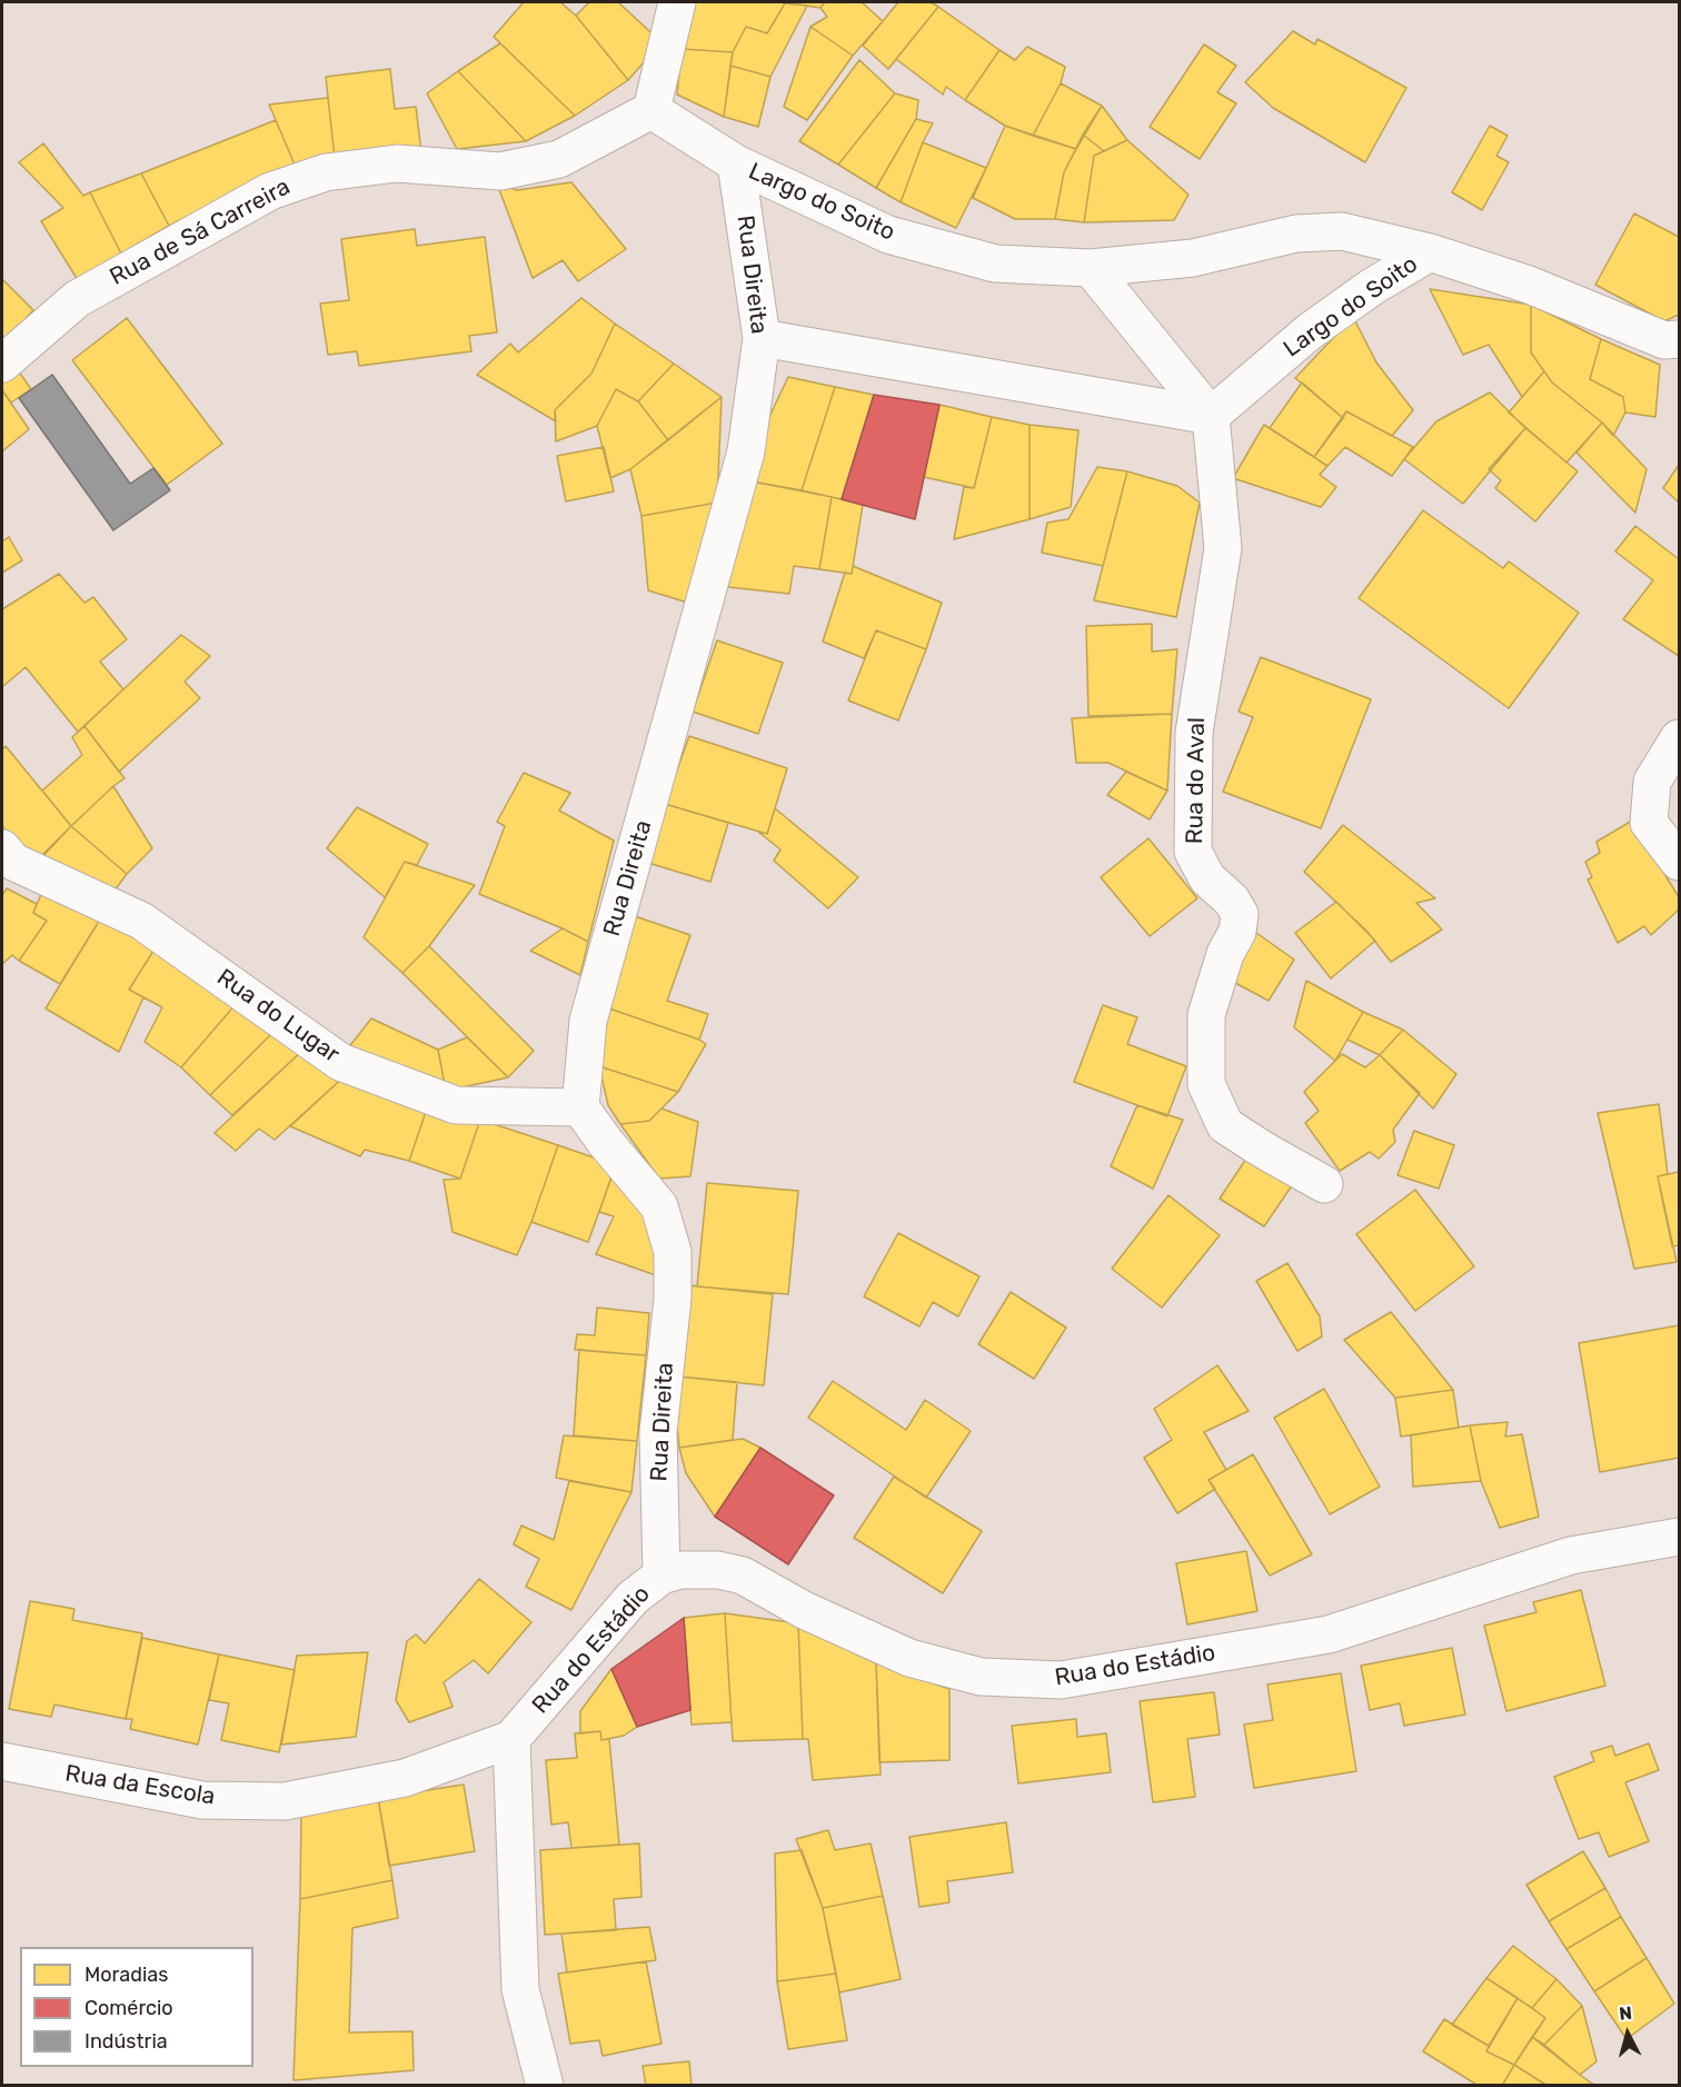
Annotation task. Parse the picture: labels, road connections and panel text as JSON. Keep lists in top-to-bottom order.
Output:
{
  "streets": {
    "street": [
      "Largo do Soito",
      "Rua de Sá Carreira",
      "Rua Direita",
      "Rua do Aval",
      "Rua do Lugar",
      "Rua do Estádio",
      "Rua da Escola"
    ]
  },
  "crossings": [
    ["Largo do Soito", "Rua de Sá Carreira"],
    ["Largo do Soito", "Rua Direita"],
    ["Largo do Soito", "Rua do Aval"],
    ["Rua Direita", "Rua do Lugar"],
    ["Rua Direita", "Rua do Estádio"],
    ["Rua do Estádio", "Rua da Escola"]
  ],
  "legend": ["Moradias", "Comércio", "Indústria"],
  "north": "top"
}
